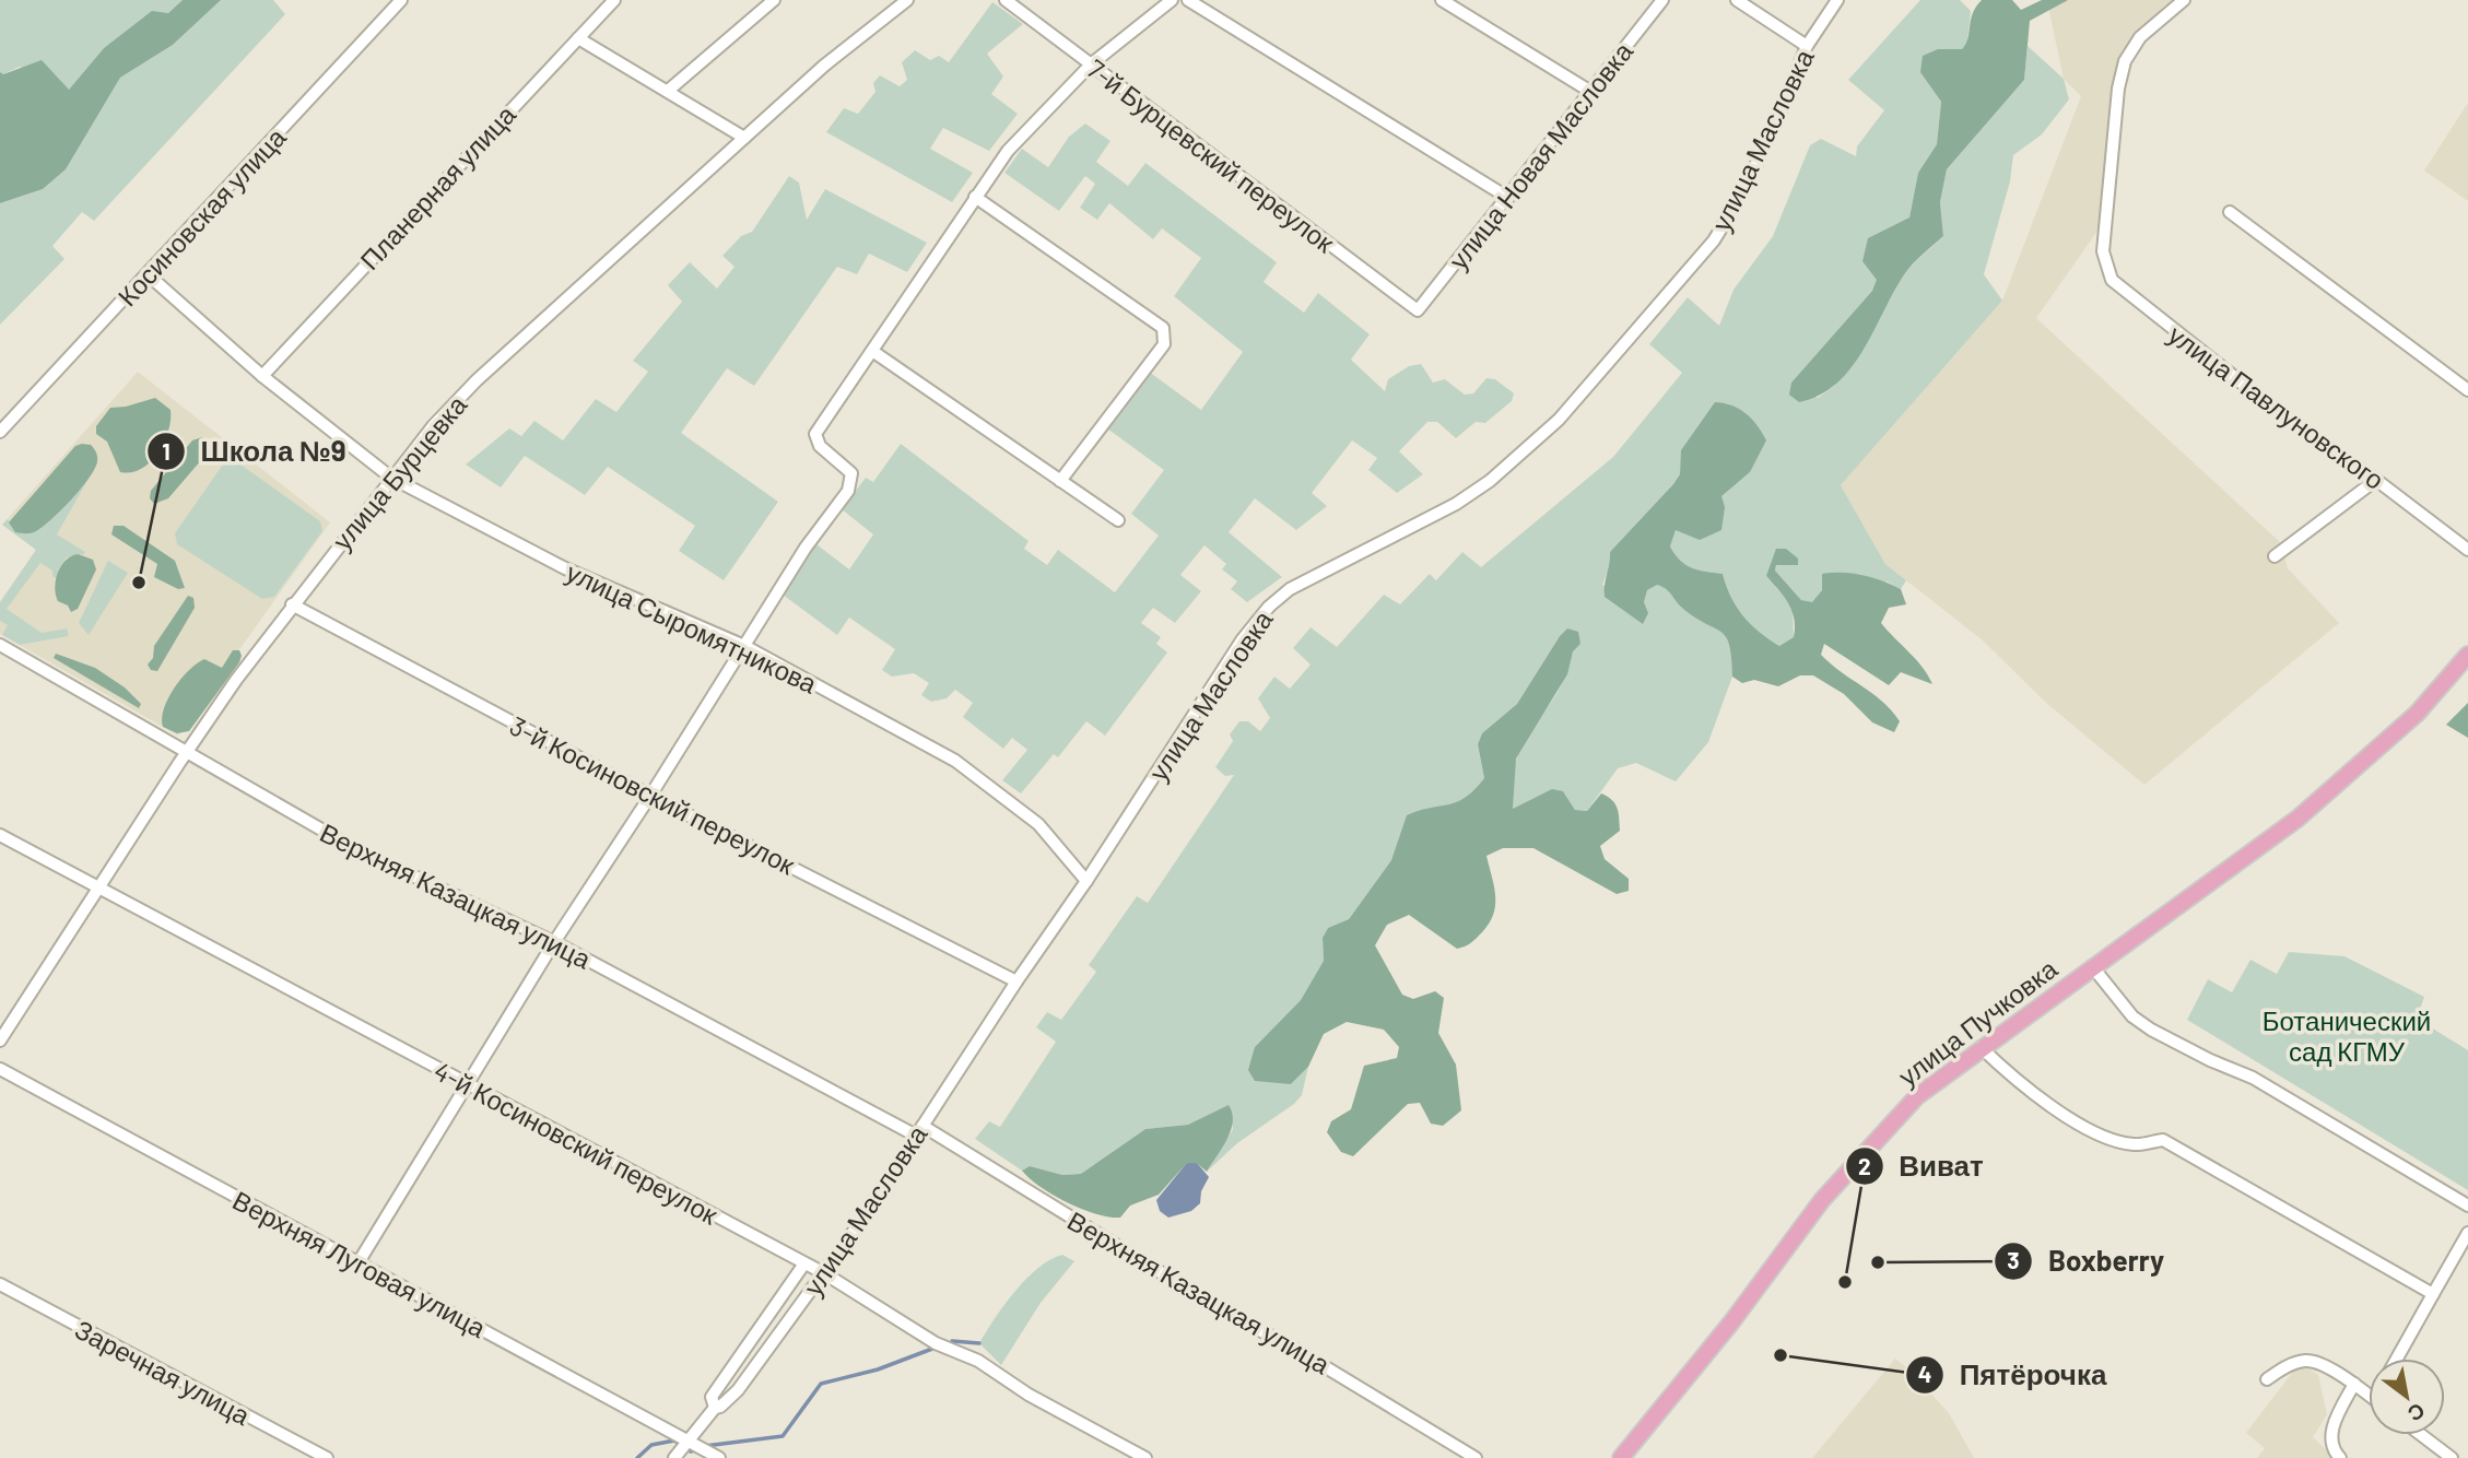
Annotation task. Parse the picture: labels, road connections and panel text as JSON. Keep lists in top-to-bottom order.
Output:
{
  "streets": {
    "main road": ["улица Пучковка"],
    "street": [
      "улица Масловка",
      "7-й Бурцевский переулок",
      "улица Новая Масловка",
      "Планерная улица",
      "Косиновская улица",
      "улица Павлуновского",
      "улица Бурцевка",
      "улица Сыромятникова",
      "3-й Косиновский переулок",
      "Верхняя Казацкая улица",
      "4-й Косиновский переулок",
      "Верхняя Луговая улица",
      "Заречная улица"
    ]
  },
  "crossings": [
    ["улица Масловка", "улица Сыромятникова"],
    ["улица Масловка", "3-й Косиновский переулок"],
    ["улица Масловка", "Верхняя Казацкая улица"],
    ["улица Масловка", "4-й Косиновский переулок"],
    ["улица Масловка", "Верхняя Луговая улица"],
    ["7-й Бурцевский переулок", "улица Новая Масловка"],
    ["Планерная улица", "улица Сыромятникова"],
    ["Косиновская улица", "улица Сыромятникова"],
    ["улица Бурцевка", "улица Сыромятникова"],
    ["улица Бурцевка", "3-й Косиновский переулок"],
    ["улица Бурцевка", "Верхняя Казацкая улица"],
    ["улица Бурцевка", "4-й Косиновский переулок"]
  ],
  "parks": ["Ботанический сад КГМУ"],
  "places": [
    "Школа №9",
    "Boxberry",
    "Виват",
    "Пятёрочка"
  ],
  "north": "bottom right"
}
